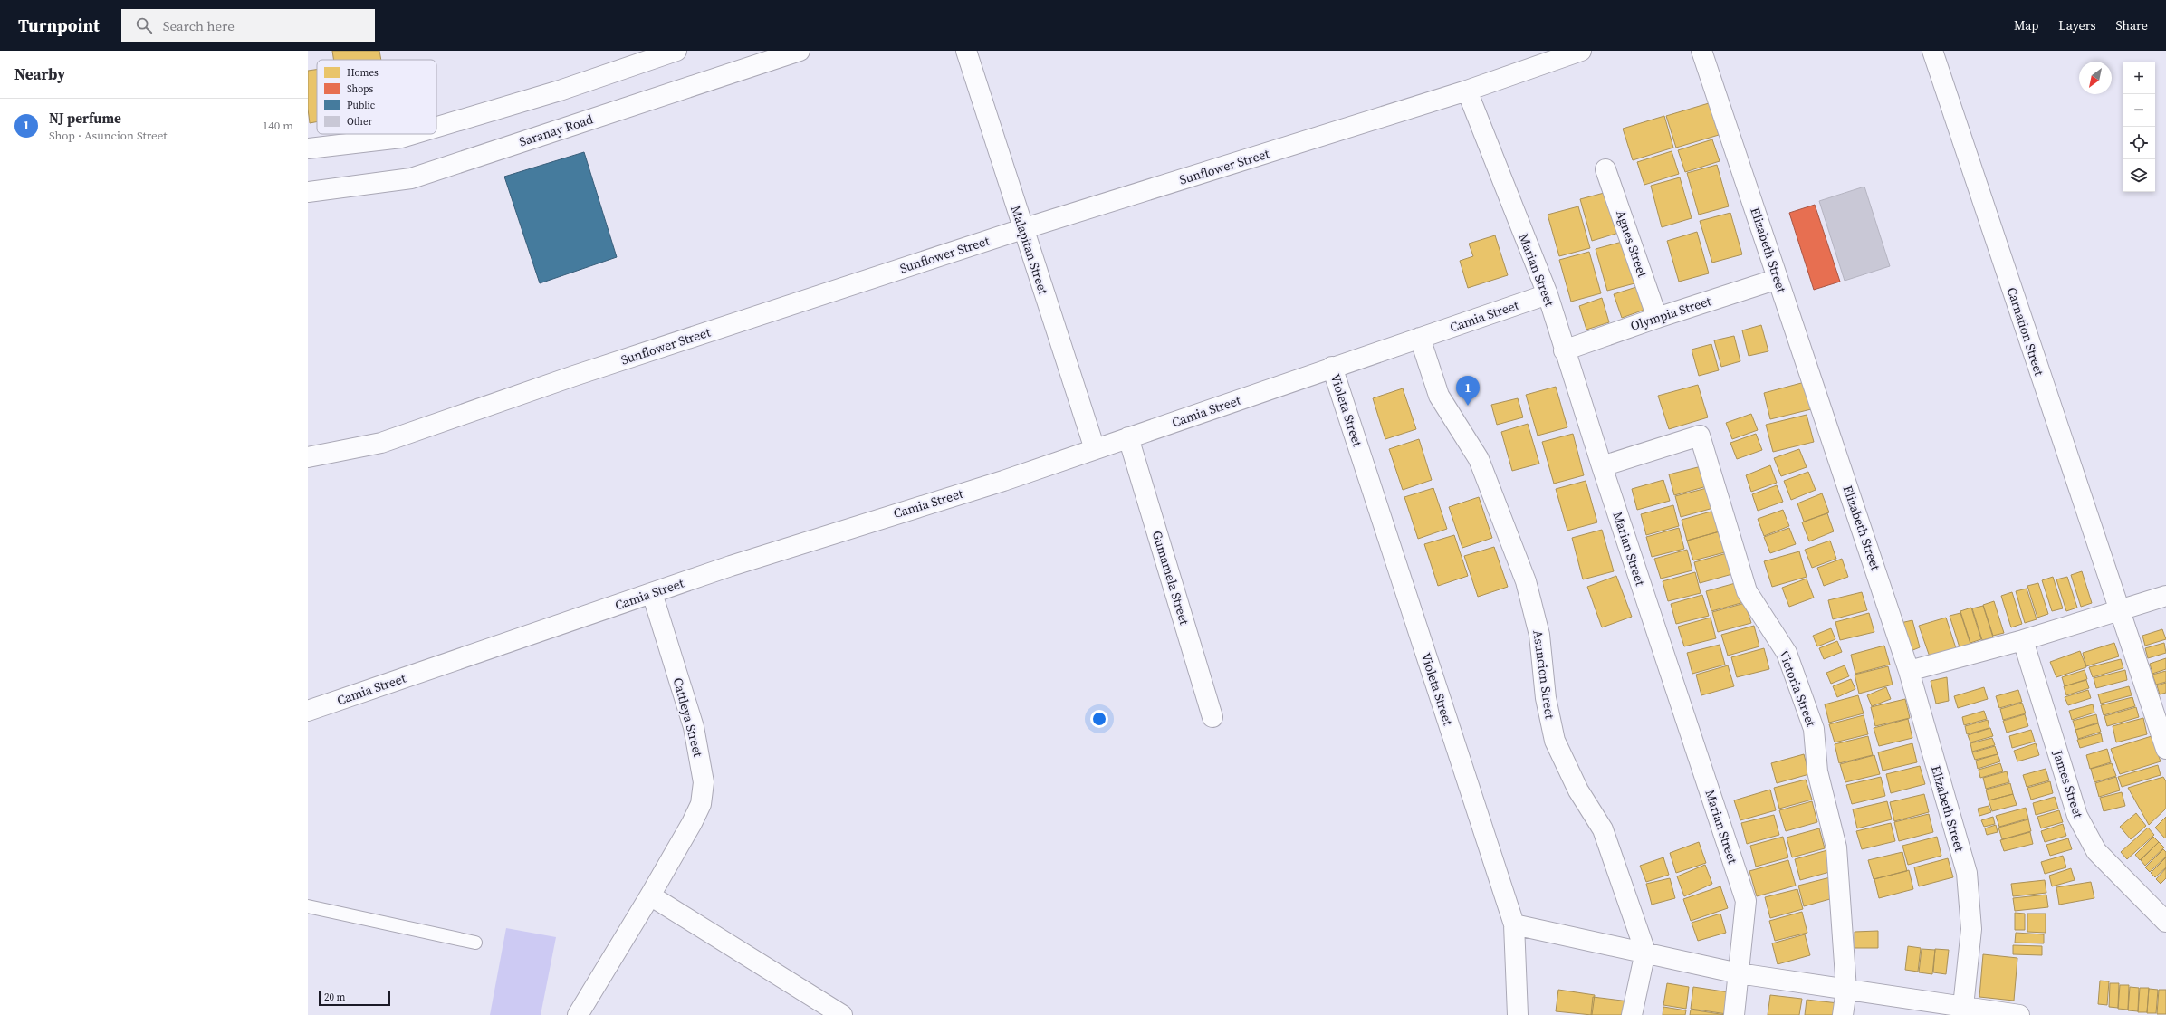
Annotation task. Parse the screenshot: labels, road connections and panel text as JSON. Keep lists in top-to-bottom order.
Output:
{
  "streets": {
    "street": [
      "Saranay Road",
      "Sunflower Street",
      "Agnes Street",
      "Malapitan Street",
      "Elizabeth Street",
      "Marian Street",
      "Olympia Street",
      "Camia Street",
      "Carnation Street",
      "Violeta Street",
      "Gumamela Street",
      "Asuncion Street",
      "Victoria Street",
      "Cattleya Street",
      "James Street"
    ]
  },
  "crossings": [
    ["Sunflower Street", "Malapitan Street"],
    ["Sunflower Street", "Marian Street"],
    ["Agnes Street", "Olympia Street"],
    ["Malapitan Street", "Camia Street"],
    ["Elizabeth Street", "Olympia Street"],
    ["Marian Street", "Olympia Street"],
    ["Marian Street", "Camia Street"],
    ["Marian Street", "Victoria Street"],
    ["Camia Street", "Violeta Street"],
    ["Camia Street", "Gumamela Street"],
    ["Camia Street", "Asuncion Street"],
    ["Camia Street", "Cattleya Street"]
  ],
  "legend": [
    "Homes",
    "Shops",
    "Public",
    "Other"
  ],
  "scale_bar": "20 m",
  "north": "bottom left",
  "page": {
    "header": "Turnpoint",
    "search": "Search here",
    "nav": ["Map", "Layers", "Share"],
    "heading": "Nearby",
    "map_buttons": ["+", "−"],
    "list": [
      {
        "mark": "1",
        "name": "NJ perfume",
        "note": "Shop · Asuncion Street",
        "value": "140 m"
      }
    ],
    "pins": "1",
    "scale": "20 m"
  }
}
